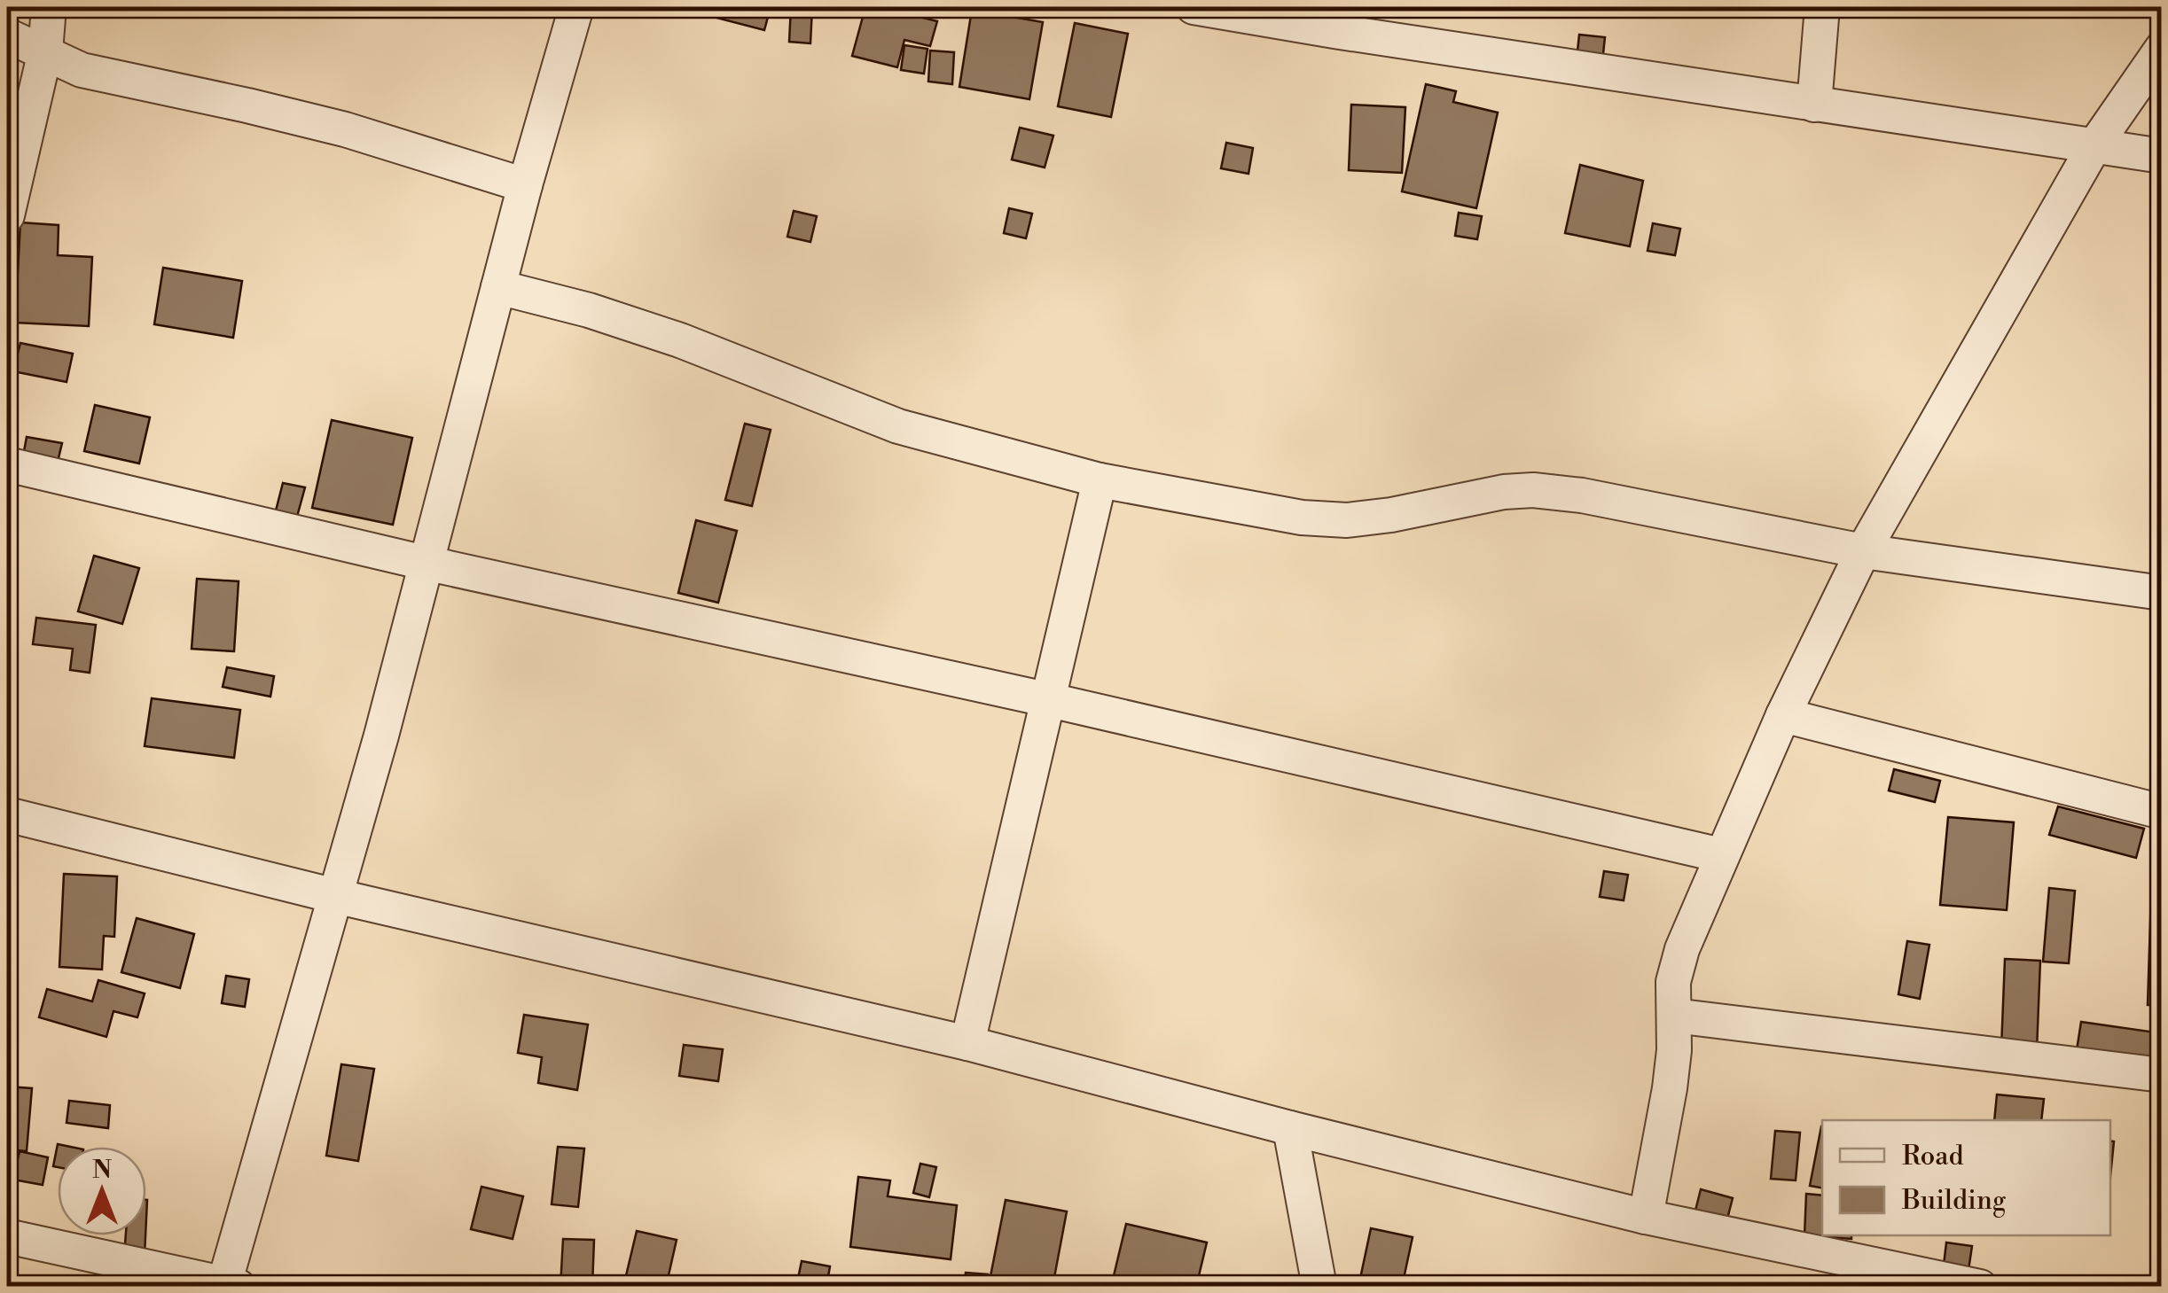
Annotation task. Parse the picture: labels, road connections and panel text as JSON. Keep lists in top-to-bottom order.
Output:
{
  "legend": ["Road", "Building"],
  "north": "top"
}
